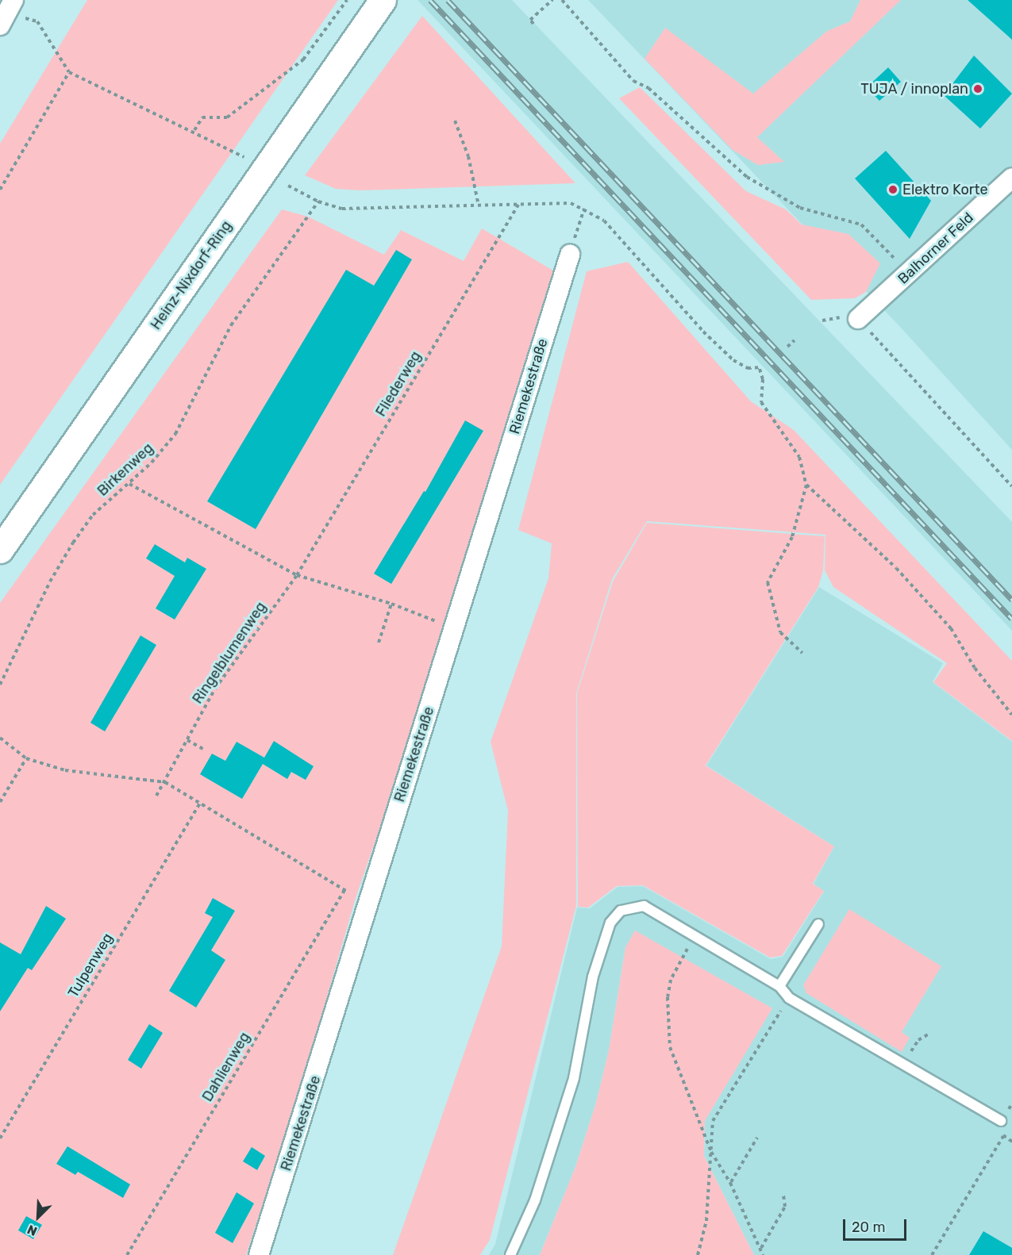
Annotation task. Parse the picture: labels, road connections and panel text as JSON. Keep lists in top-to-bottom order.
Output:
{
  "streets": {
    "main road": ["Heinz-Nixdorf-Ring"],
    "street": ["Balhorner Feld", "Riemekestraße"],
    "path": [
      "Fliederweg",
      "Birkenweg",
      "Ringelblumenweg",
      "Tulpenweg",
      "Dahlienweg"
    ]
  },
  "crossings": [
    ["Fliederweg", "Ringelblumenweg"]
  ],
  "places": ["TUJA / innoplan", "Elektro Korte"],
  "scale_bar": "20 m",
  "north": "bottom left"
}
